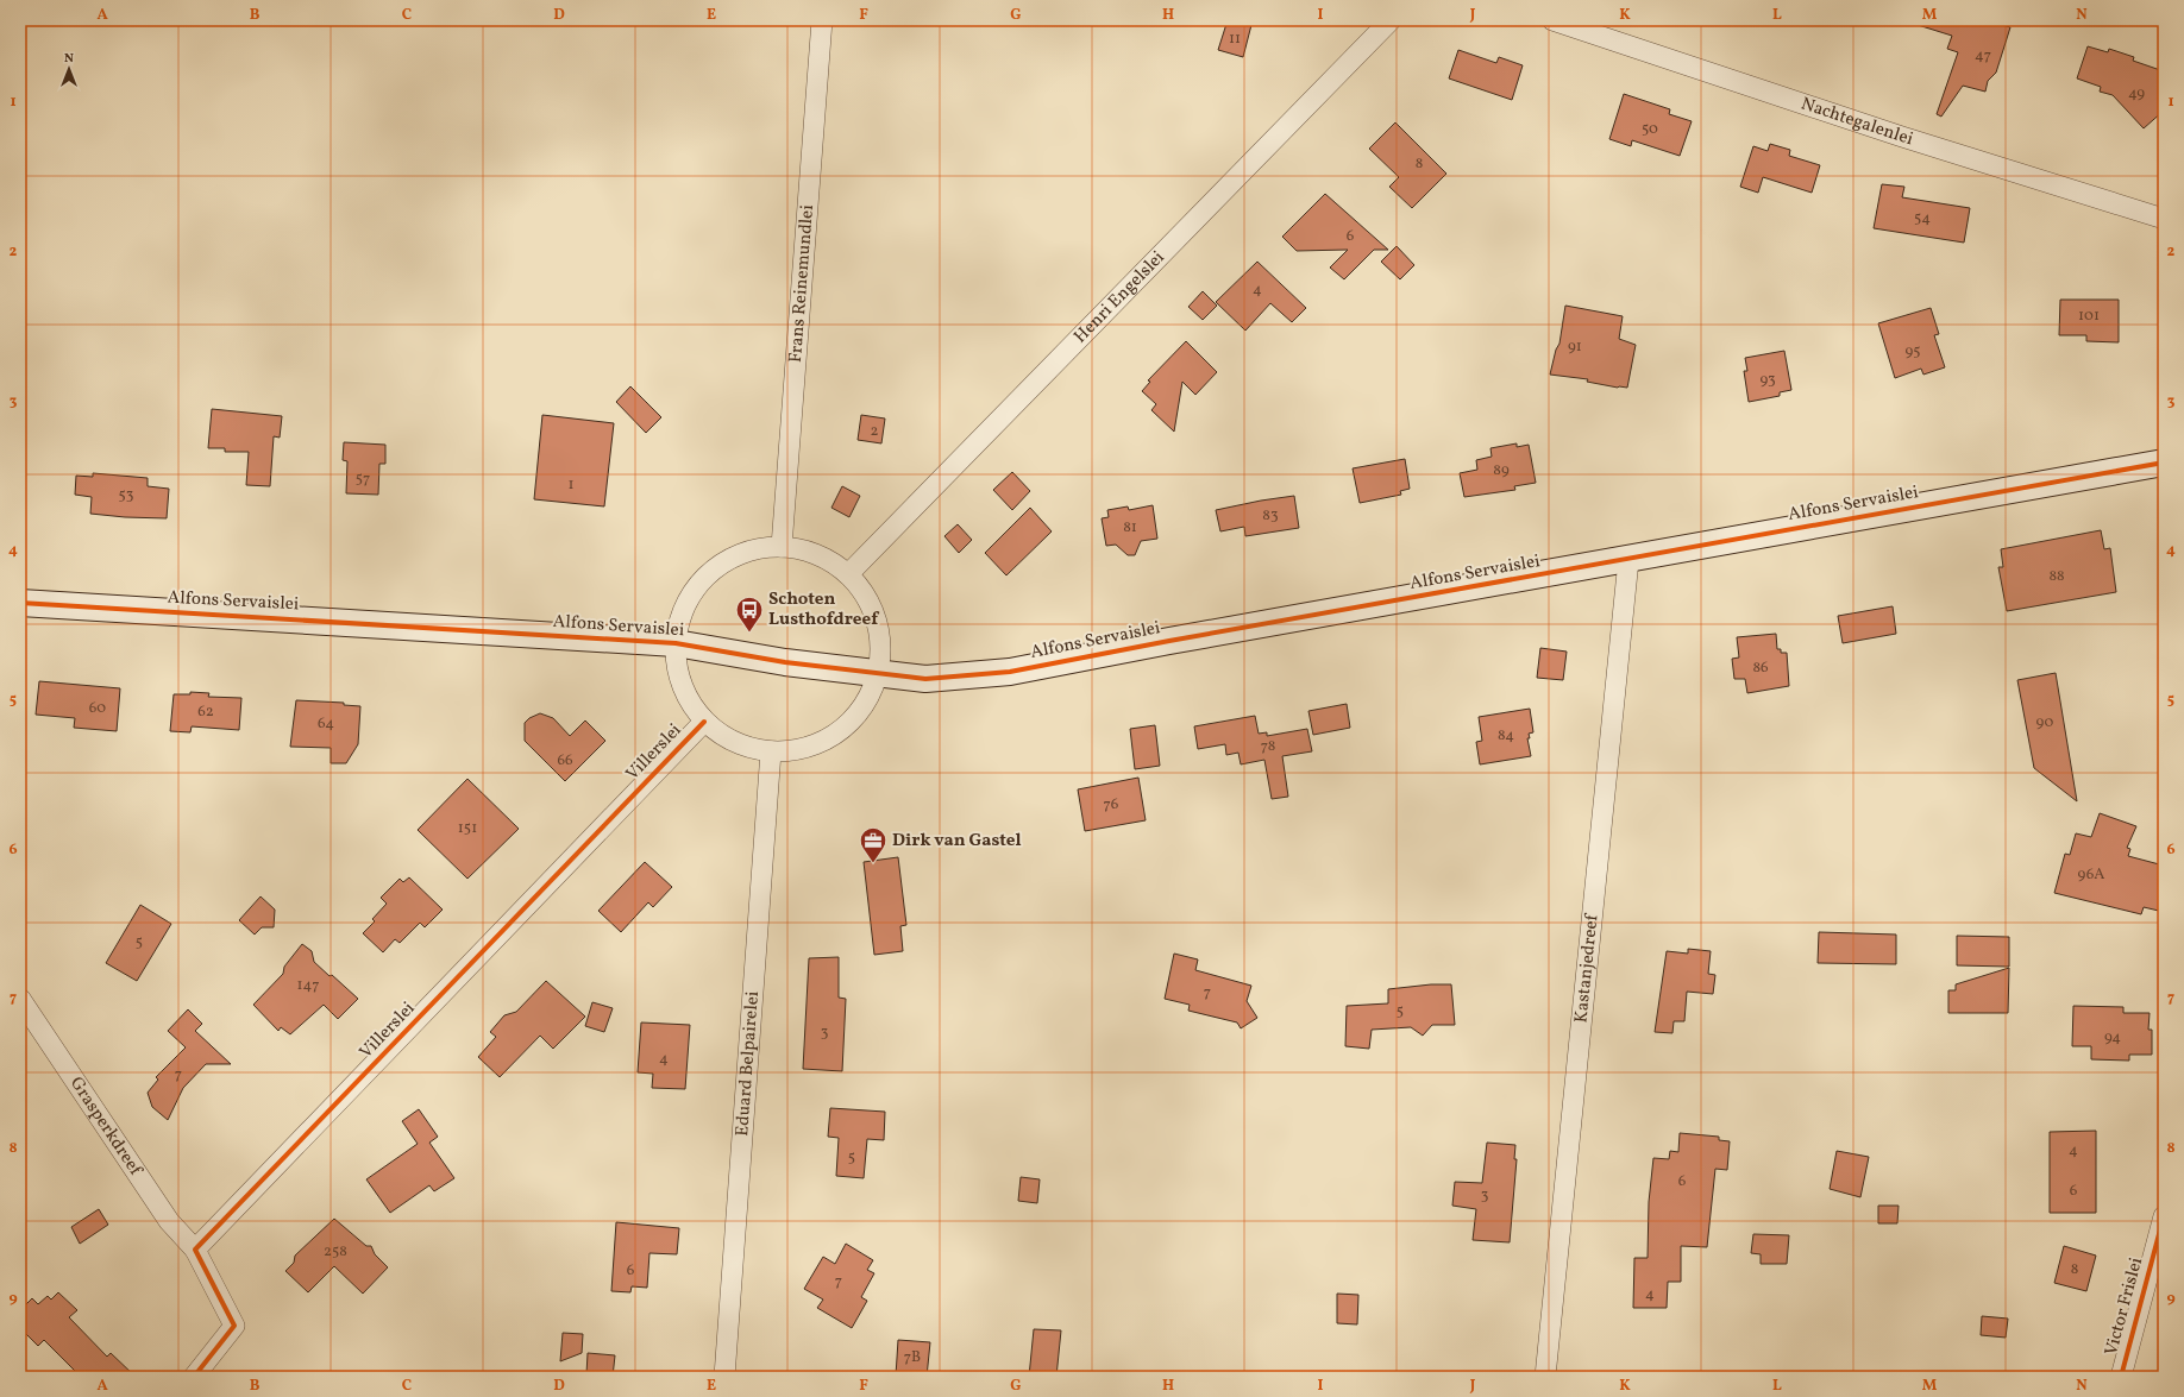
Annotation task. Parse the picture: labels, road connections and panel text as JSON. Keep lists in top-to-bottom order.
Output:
{
  "streets": {
    "street": [
      "Nachtegalenlei",
      "Frans Reinemundlei",
      "Henri Engelslei",
      "Alfons Servaislei",
      "Villerslei",
      "Kastanjedreef",
      "Eduard Belpairelei",
      "Grasperkdreef",
      "Victor Frislei"
    ]
  },
  "crossings": [
    ["Alfons Servaislei", "Kastanjedreef"],
    ["Villerslei", "Grasperkdreef"]
  ],
  "places": {
    "bus stop": ["Schoten Lusthofdreef"],
    "office": ["Dirk van Gastel"]
  },
  "house_numbers": [
    "11",
    "47",
    "49",
    "50",
    "8",
    "54",
    "6",
    "4",
    "101",
    "91",
    "95",
    "93",
    "2",
    "89",
    "57",
    "1",
    "53",
    "83",
    "81",
    "88",
    "86",
    "60",
    "62",
    "90",
    "64",
    "84",
    "78",
    "66",
    "76",
    "151",
    "96A",
    "5",
    "147",
    "7",
    "5",
    "3",
    "94",
    "4",
    "7",
    "4",
    "5",
    "6",
    "6",
    "3",
    "258",
    "8",
    "6",
    "7",
    "4",
    "7B"
  ],
  "north": "top",
  "grid": {
    "columns": [
      "A",
      "B",
      "C",
      "D",
      "E",
      "F",
      "G",
      "H",
      "I",
      "J",
      "K",
      "L",
      "M",
      "N"
    ],
    "rows": [
      "1",
      "2",
      "3",
      "4",
      "5",
      "6",
      "7",
      "8",
      "9"
    ]
  }
}
